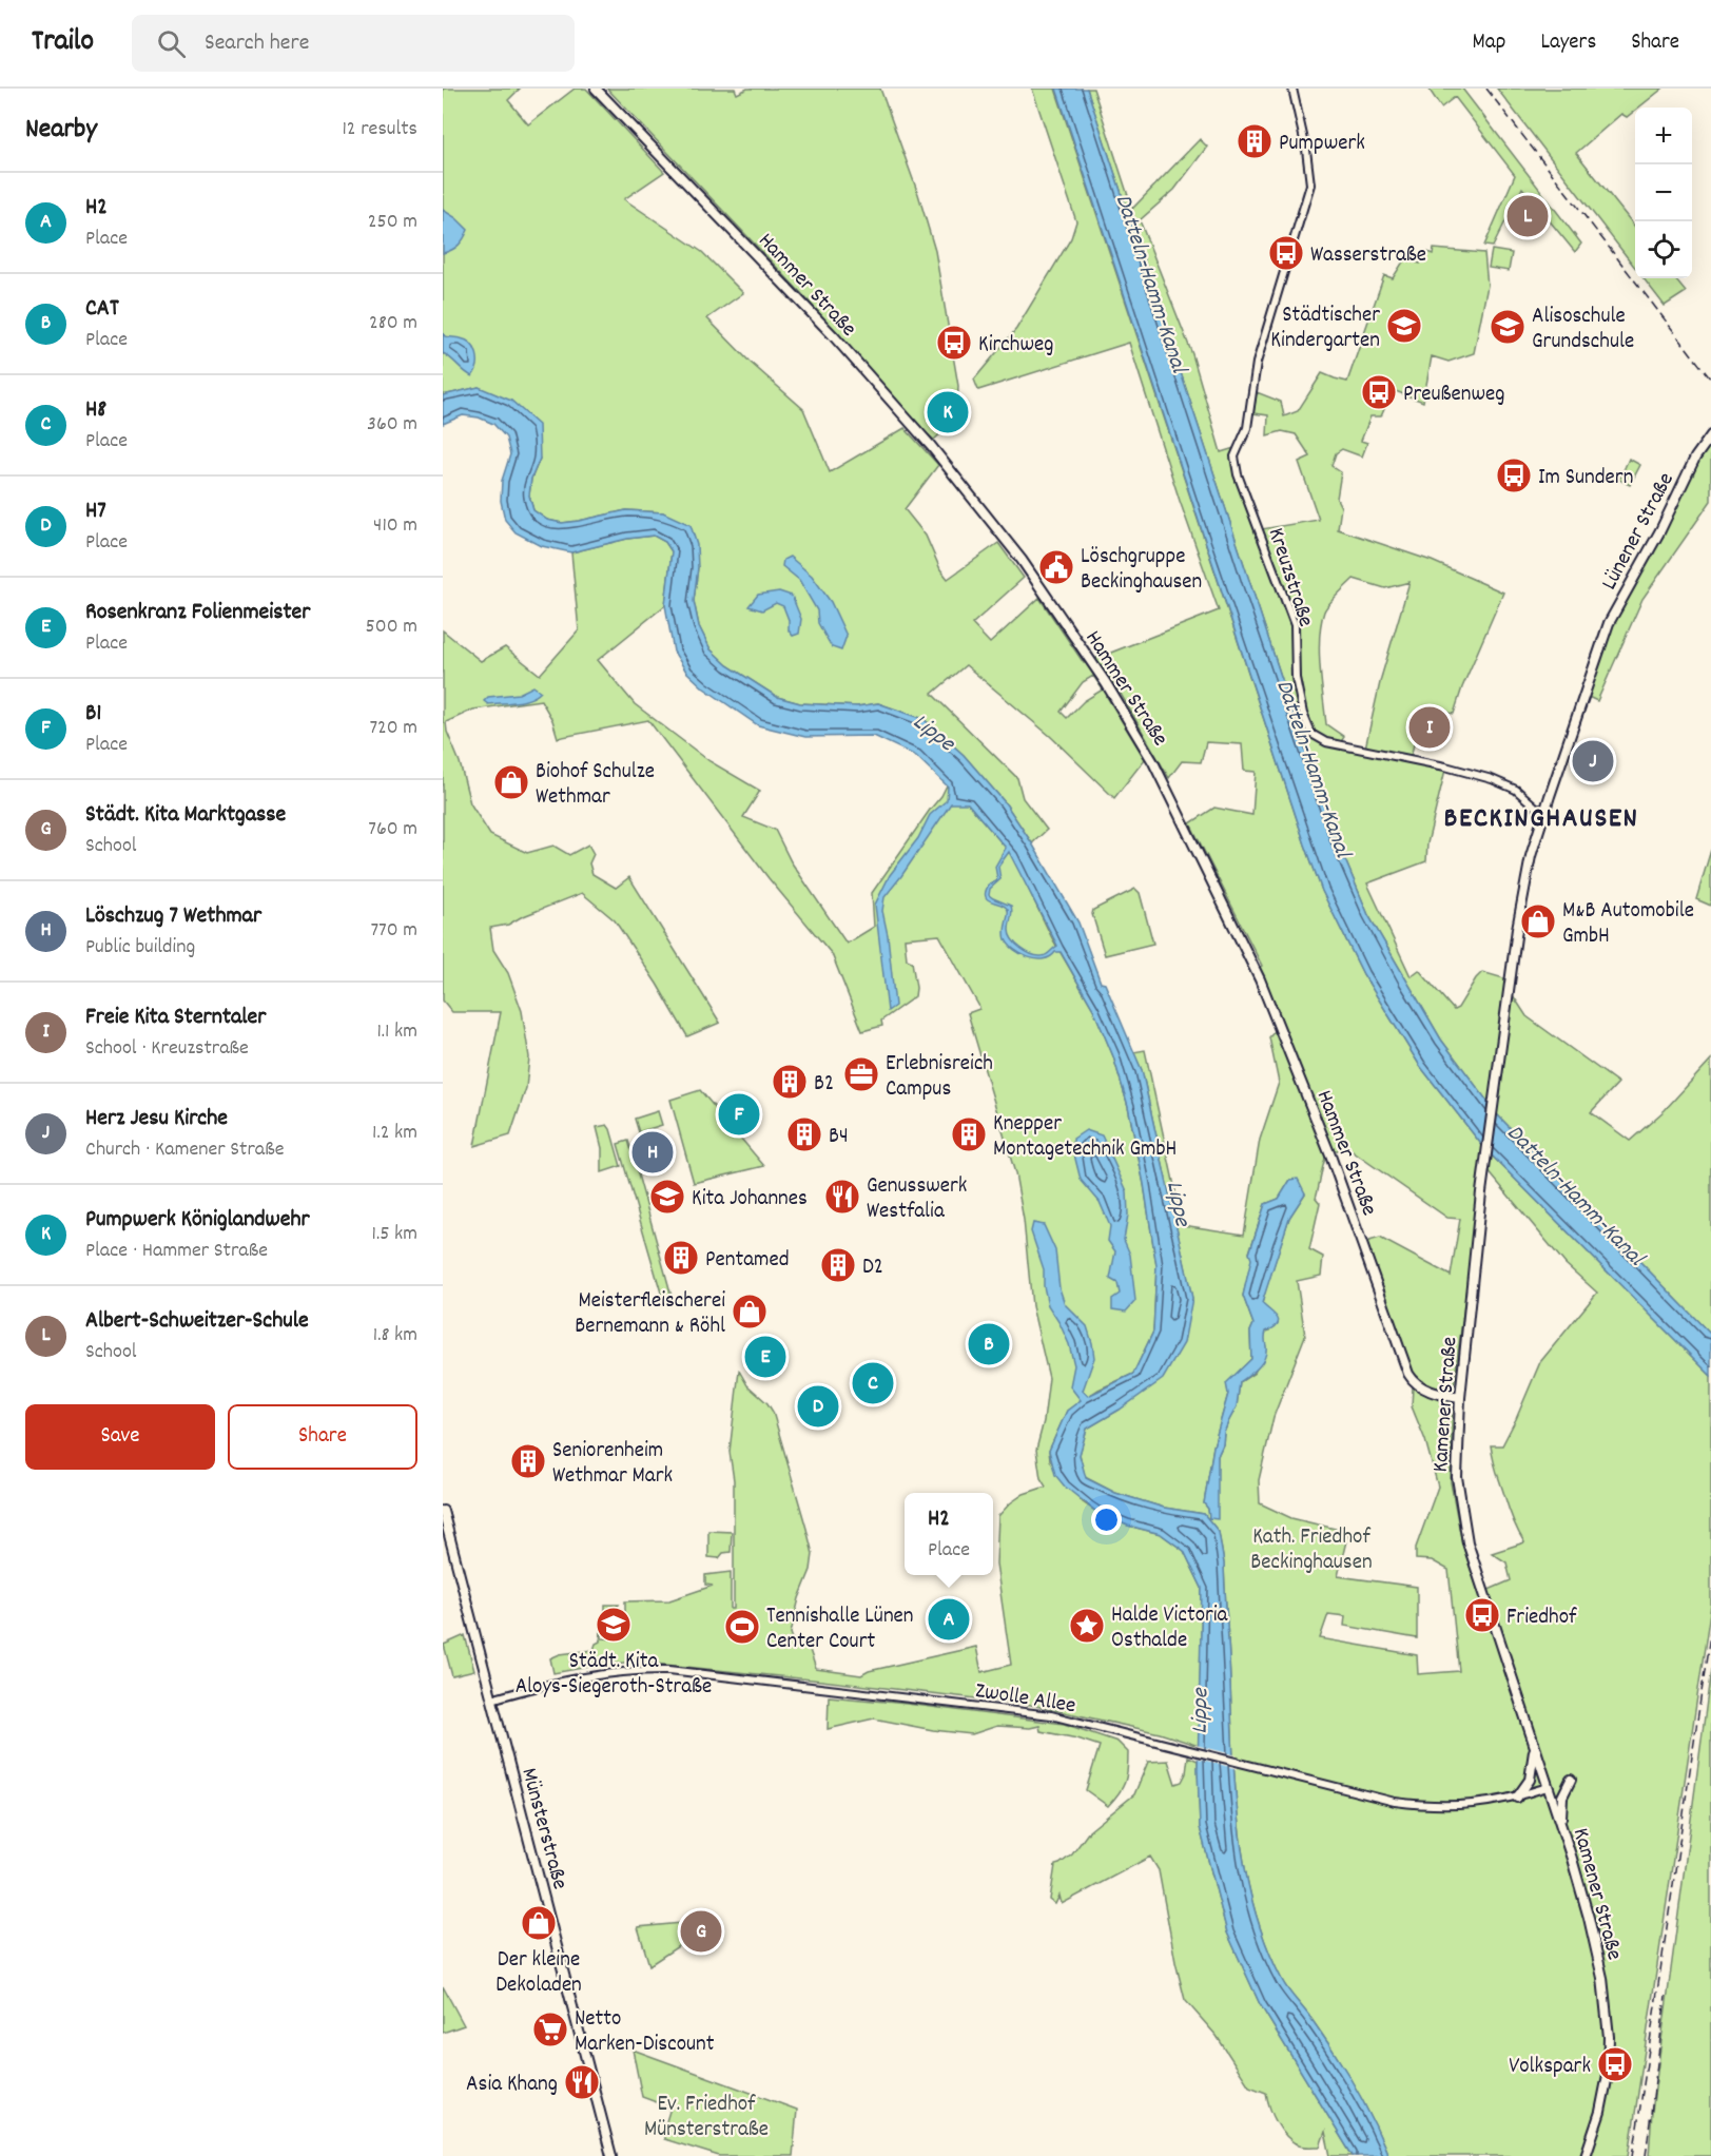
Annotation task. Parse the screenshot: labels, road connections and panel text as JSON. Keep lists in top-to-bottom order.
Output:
{
  "streets": {
    "main road": [
      "Hammer Straße",
      "Lünener Straße",
      "Kamener Straße",
      "Münsterstraße"
    ],
    "street": ["Kreuzstraße", "Zwolle Allee"]
  },
  "crossings": [
    ["Hammer Straße", "Kamener Straße"],
    ["Lünener Straße", "Kamener Straße"],
    ["Kreuzstraße", "Kamener Straße"],
    ["Kamener Straße", "Zwolle Allee"],
    ["Zwolle Allee", "Münsterstraße"]
  ],
  "districts": ["BECKINGHAUSEN"],
  "water": ["Datteln-Hamm-Kanal", "Lippe"],
  "parks": ["Kath. Friedhof Beckinghausen", "Ev. Friedhof Münsterstraße"],
  "places": {
    "building": [
      "Pumpwerk",
      "B2",
      "B4",
      "Knepper Montagetechnik GmbH",
      "Pentamed",
      "D2",
      "Seniorenheim Wethmar Mark"
    ],
    "bus stop": [
      "Wasserstraße",
      "Kirchweg",
      "Preußenweg",
      "Im Sundern",
      "Friedhof",
      "Volkspark"
    ],
    "school or university": [
      "Städtischer Kindergarten",
      "Alisoschule Grundschule",
      "Kita Johannes",
      "Städt. Kita Aloys-Siegeroth-Straße"
    ],
    "public building": ["Löschgruppe Beckinghausen"],
    "shop": [
      "Biohof Schulze Wethmar",
      "M&B Automobile GmbH",
      "Meisterfleischerei Bernemann & Röhl",
      "Der kleine Dekoladen"
    ],
    "office": ["Erlebnisreich Campus"],
    "restaurant": ["Genusswerk Westfalia", "Asia Khang"],
    "place": ["Halde Victoria Osthalde"],
    "sports": ["Tennishalle Lünen Center Court"],
    "supermarket": ["Netto Marken-Discount"]
  },
  "page": {
    "header": "Trailo",
    "search": "Search here",
    "nav": ["Map", "Layers", "Share"],
    "heading": ["Nearby", "12 results"],
    "map_buttons": ["+", "−"],
    "list": [
      {
        "mark": "A",
        "name": "H2",
        "note": "Place",
        "value": "250 m"
      },
      {
        "mark": "B",
        "name": "CAT",
        "note": "Place",
        "value": "280 m"
      },
      {
        "mark": "C",
        "name": "H8",
        "note": "Place",
        "value": "360 m"
      },
      {
        "mark": "D",
        "name": "H7",
        "note": "Place",
        "value": "410 m"
      },
      {
        "mark": "E",
        "name": "Rosenkranz Folienmeister",
        "note": "Place",
        "value": "500 m"
      },
      {
        "mark": "F",
        "name": "B1",
        "note": "Place",
        "value": "720 m"
      },
      {
        "mark": "G",
        "name": "Städt. Kita Marktgasse",
        "note": "School",
        "value": "760 m"
      },
      {
        "mark": "H",
        "name": "Löschzug 7 Wethmar",
        "note": "Public building",
        "value": "770 m"
      },
      {
        "mark": "I",
        "name": "Freie Kita Sterntaler",
        "note": "School · Kreuzstraße",
        "value": "1.1 km"
      },
      {
        "mark": "J",
        "name": "Herz Jesu Kirche",
        "note": "Church · Kamener Straße",
        "value": "1.2 km"
      },
      {
        "mark": "K",
        "name": "Pumpwerk Königlandwehr",
        "note": "Place · Hammer Straße",
        "value": "1.5 km"
      },
      {
        "mark": "L",
        "name": "Albert-Schweitzer-Schule",
        "note": "School",
        "value": "1.8 km"
      }
    ],
    "pins": [
      "L",
      "K",
      "I",
      "J",
      "F",
      "H",
      "B",
      "E",
      "C",
      "D",
      "A",
      "G"
    ],
    "buttons": ["Save", "Share"],
    "popup": ["H2", "Place"]
  }
}
